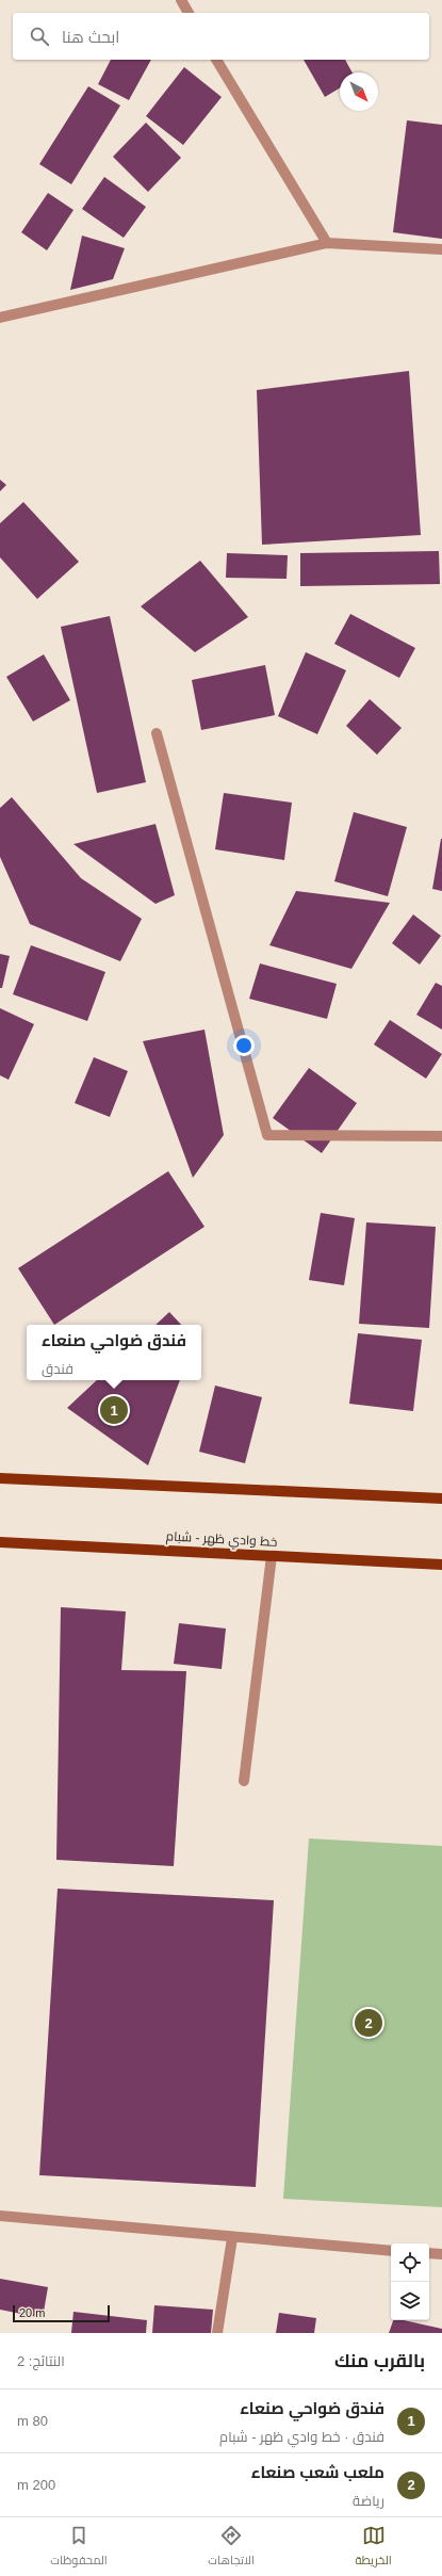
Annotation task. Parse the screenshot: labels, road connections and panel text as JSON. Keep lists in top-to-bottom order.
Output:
{
  "streets": {
    "main road": ["خط وادي ظهر - شبام"]
  },
  "scale_bar": "20 m",
  "north": "bottom right",
  "page": {
    "search": "ابحث هنا",
    "popup": ["فندق ضواحي صنعاء", "فندق"],
    "pins": ["1", "2"],
    "scale": "20 m",
    "heading": ["بالقرب منك", "النتائج: 2"],
    "list": [
      {
        "mark": "1",
        "name": "فندق ضواحي صنعاء",
        "note": "فندق · خط وادي ظهر - شبام",
        "value": "80 m"
      },
      {
        "mark": "2",
        "name": "ملعب شعب صنعاء",
        "note": "رياضة",
        "value": "200 m"
      }
    ],
    "nav": ["الخريطة", "الاتجاهات", "المحفوظات"]
  }
}
